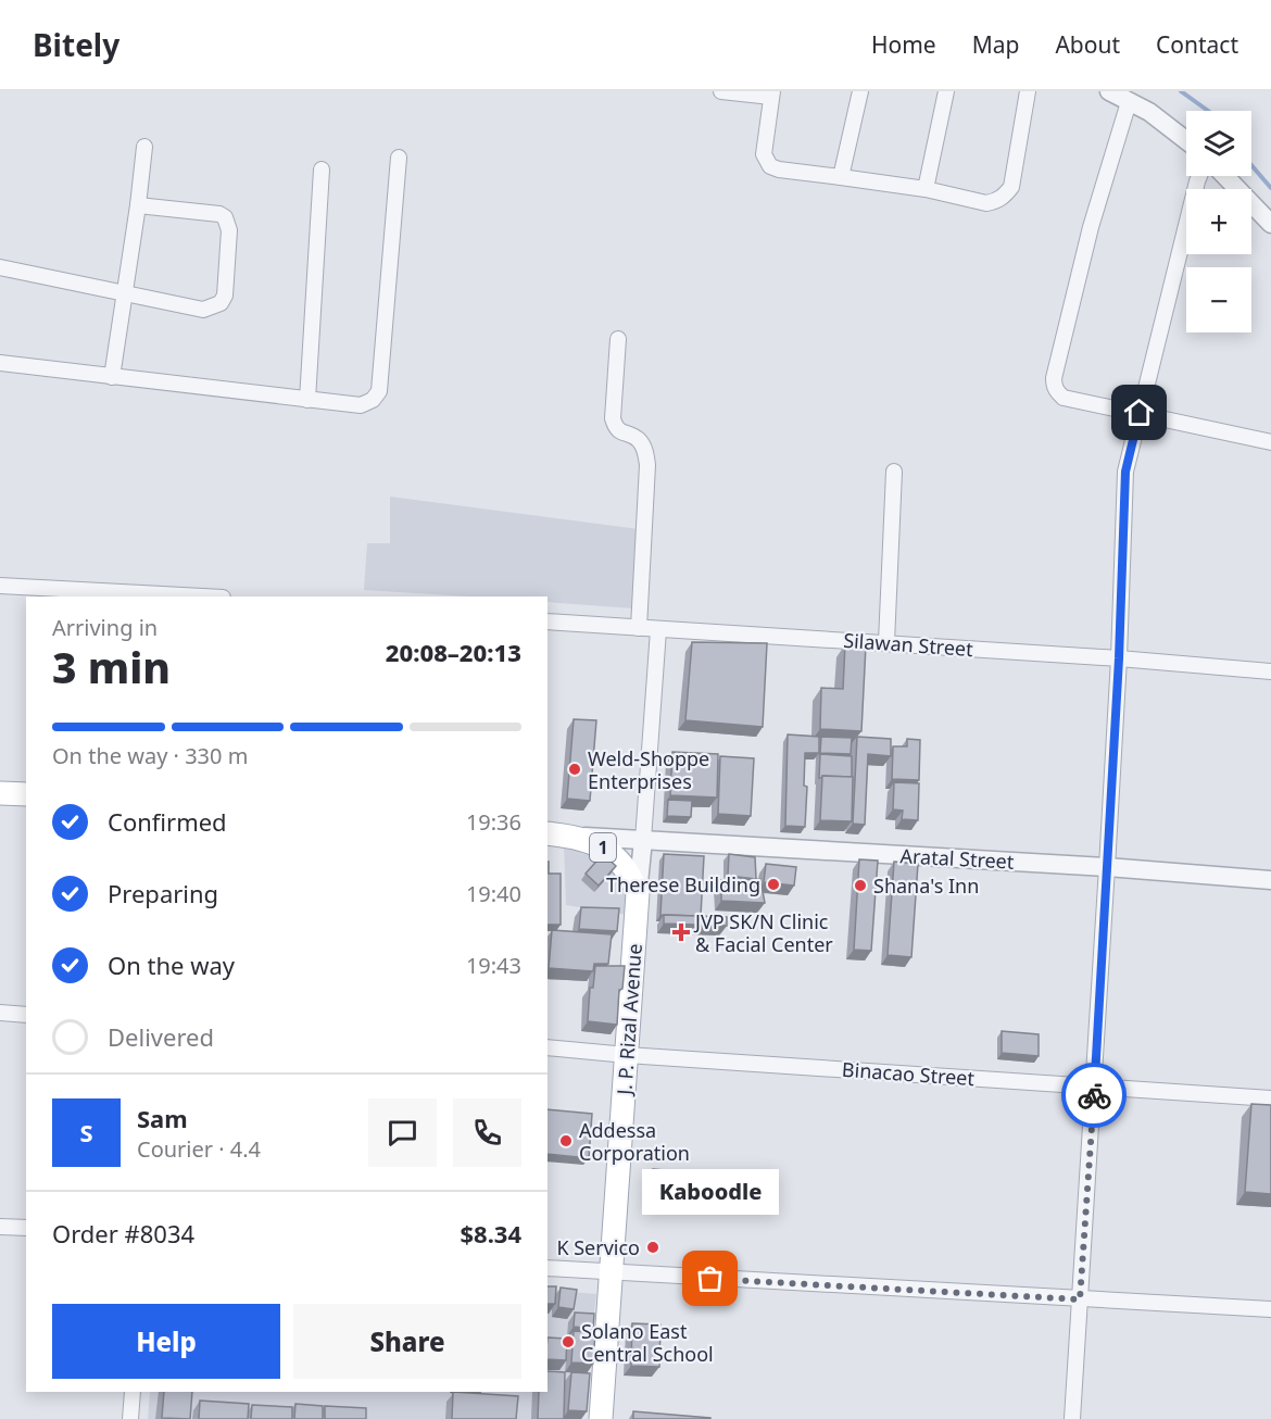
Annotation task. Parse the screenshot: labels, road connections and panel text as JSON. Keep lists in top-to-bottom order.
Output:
{
  "streets": {
    "main road": ["1", "J. P. Rizal Avenue"],
    "street": ["Silawan Street", "Aratal Street", "Binacao Street"]
  },
  "crossings": [
    ["1", "Aratal Street"],
    ["1", "J. P. Rizal Avenue"],
    ["J. P. Rizal Avenue", "Binacao Street"]
  ],
  "places": {
    "other": [
      "Weld-Shoppe Enterprises",
      "Therese Building",
      "Shana's Inn",
      "Addessa Corporation",
      "K Servico",
      "Kaboodle",
      "Solano East Central School"
    ],
    "health": ["JVP SK/N Clinic & Facial Center"]
  },
  "page": {
    "header": "Bitely",
    "nav": [
      "Home",
      "Map",
      "About",
      "Contact"
    ],
    "map_buttons": ["+", "−"],
    "heading": ["3 min", "Arriving in", "20:08–20:13"],
    "panel": [
      "Sam",
      "Courier · 4.4",
      "Order #8034",
      "$8.34"
    ],
    "bar": "On the way · 330 m",
    "list": [
      ["Confirmed", "19:36"],
      ["Preparing", "19:40"],
      ["On the way", "19:43"],
      "Delivered"
    ],
    "round": "S",
    "bubble": "Kaboodle",
    "buttons": ["Help", "Share"]
  }
}
